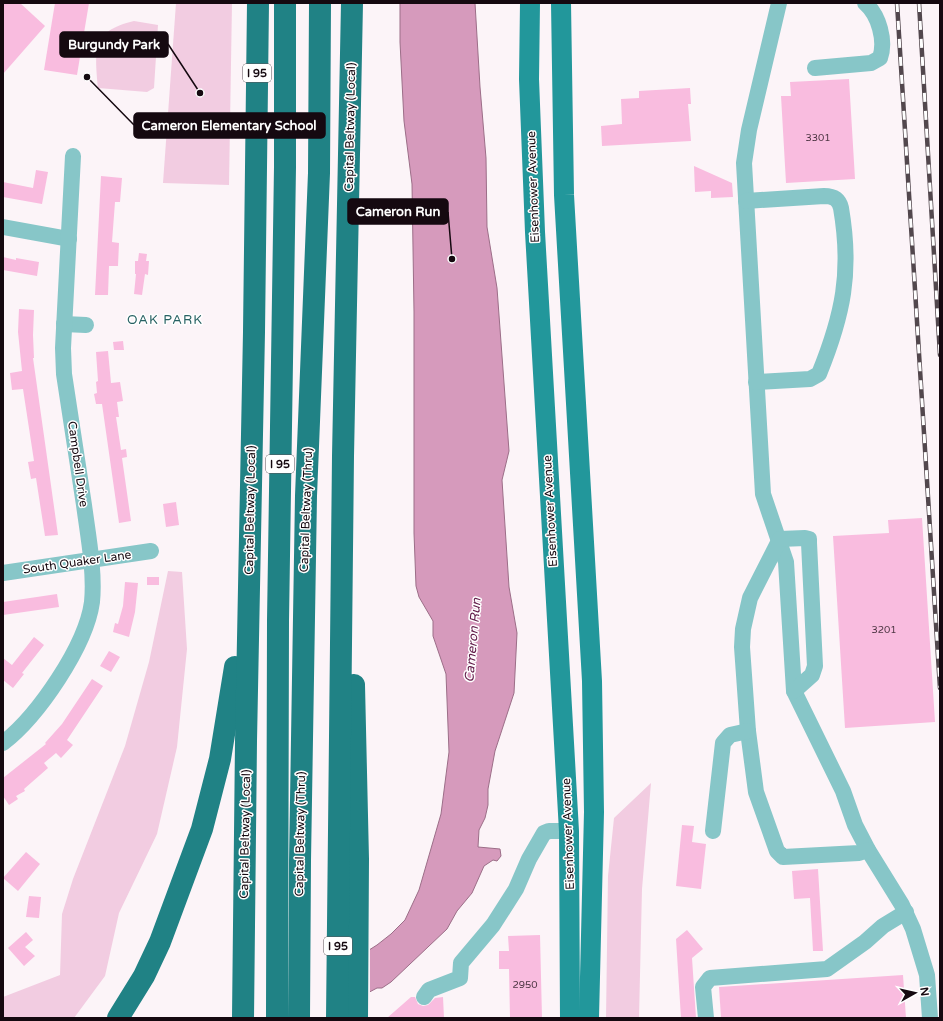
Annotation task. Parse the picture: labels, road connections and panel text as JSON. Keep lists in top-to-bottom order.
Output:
{
  "streets": {
    "highway": ["I 95", "Capital Beltway (Local)", "Capital Beltway (Thru)"],
    "main road": ["Eisenhower Avenue"],
    "street": ["Campbell Drive", "South Quaker Lane"]
  },
  "crossings": [
    ["Campbell Drive", "South Quaker Lane"]
  ],
  "districts": ["OAK PARK"],
  "water": ["Cameron Run"],
  "places": ["Cameron Elementary School", "Burgundy Park", "Cameron Run"],
  "house_numbers": ["3301", "3201", "2950"],
  "north": "right"
}
